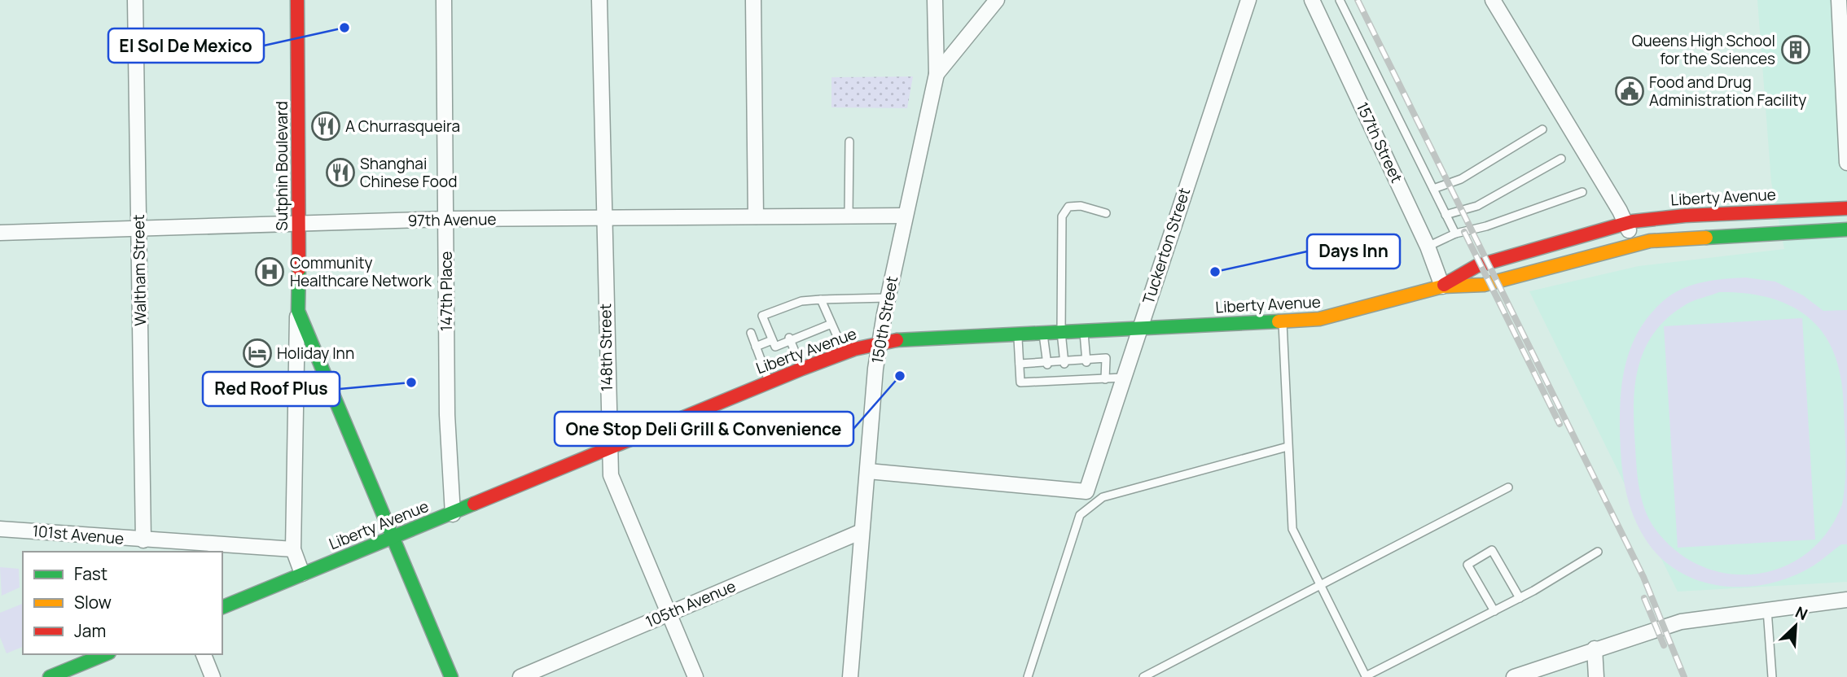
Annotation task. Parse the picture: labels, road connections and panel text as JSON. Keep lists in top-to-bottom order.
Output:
{
  "streets": {
    "main road": ["Sutphin Boulevard", "Liberty Avenue"],
    "street": [
      "157th Street",
      "97th Avenue",
      "Tuckerton Street",
      "Waltham Street",
      "147th Place",
      "150th Street",
      "148th Street",
      "101st Avenue",
      "105th Avenue"
    ]
  },
  "crossings": [
    ["157th Street", "Liberty Avenue"],
    ["Sutphin Boulevard", "Liberty Avenue"],
    ["Sutphin Boulevard", "97th Avenue"],
    ["Liberty Avenue", "Tuckerton Street"],
    ["Liberty Avenue", "147th Place"],
    ["Liberty Avenue", "150th Street"],
    ["Liberty Avenue", "148th Street"],
    ["97th Avenue", "Waltham Street"],
    ["97th Avenue", "147th Place"],
    ["97th Avenue", "150th Street"],
    ["97th Avenue", "148th Street"],
    ["Tuckerton Street", "150th Street"],
    ["Waltham Street", "101st Avenue"],
    ["150th Street", "105th Avenue"],
    ["148th Street", "105th Avenue"]
  ],
  "places": {
    "other": [
      "El Sol De Mexico",
      "Days Inn",
      "One Stop Deli Grill & Convenience",
      "Red Roof Plus"
    ],
    "building": ["Queens High School for the Sciences"],
    "public building": ["Food and Drug Administration Facility"],
    "restaurant": ["A Churrasqueira", "Shanghai Chinese Food"],
    "hospital": ["Community Healthcare Network"],
    "hotel": ["Holiday Inn"]
  },
  "legend": ["Fast", "Slow", "Jam"],
  "north": "top right"
}
